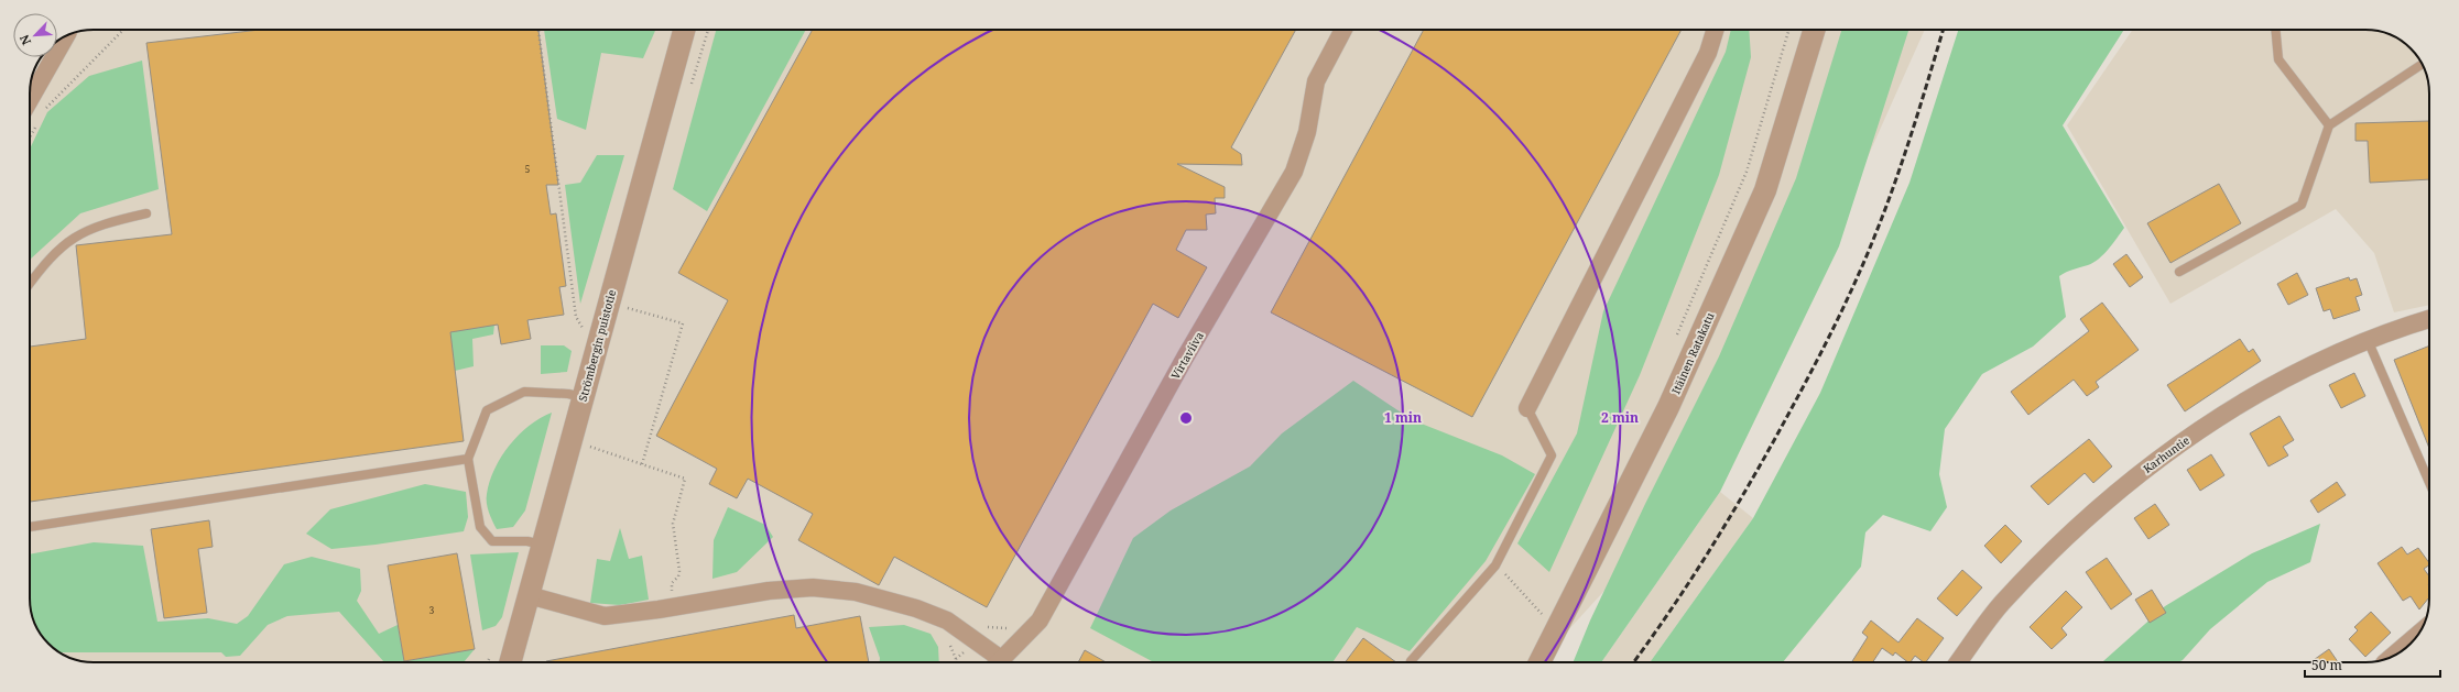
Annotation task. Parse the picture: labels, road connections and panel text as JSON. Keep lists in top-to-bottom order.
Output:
{
  "streets": {
    "street": [
      "Strömbergin puistotie",
      "Itäinen Ratakatu",
      "Virtaviiva",
      "Karhuntie"
    ]
  },
  "house_numbers": ["5", "3"],
  "scale_bar": "50 m",
  "north": "bottom left",
  "rings": ["1 min", "2 min"]
}
